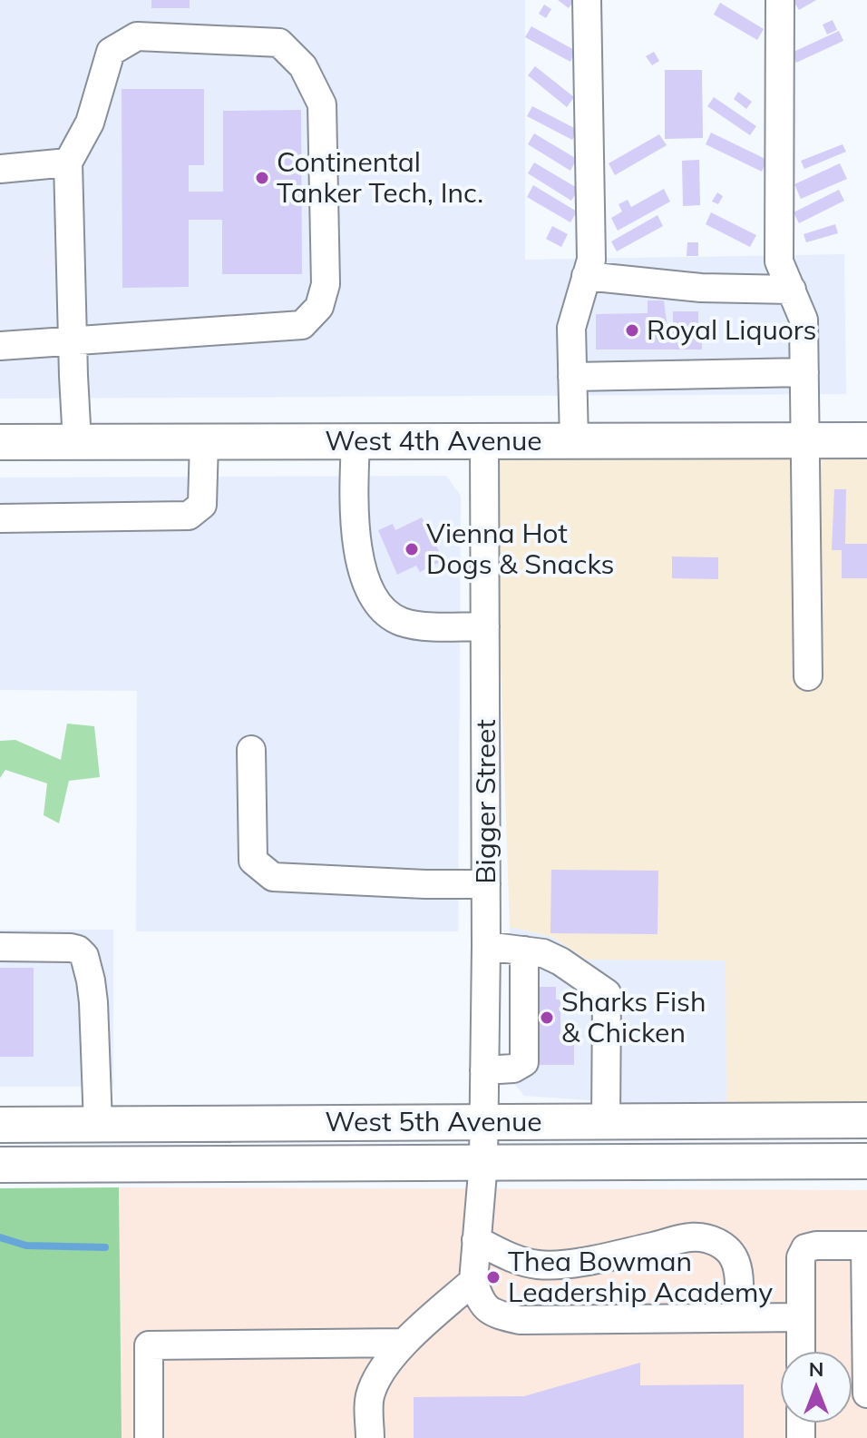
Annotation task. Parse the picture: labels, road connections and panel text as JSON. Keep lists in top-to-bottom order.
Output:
{
  "streets": {
    "main road": ["West 4th Avenue", "West 5th Avenue"],
    "street": ["Bigger Street"]
  },
  "crossings": [
    ["West 4th Avenue", "Bigger Street"],
    ["Bigger Street", "West 5th Avenue"]
  ],
  "places": [
    "Continental Tanker Tech, Inc.",
    "Royal Liquors",
    "Vienna Hot Dogs & Snacks",
    "Sharks Fish & Chicken",
    "Thea Bowman Leadership Academy"
  ],
  "north": "top"
}
